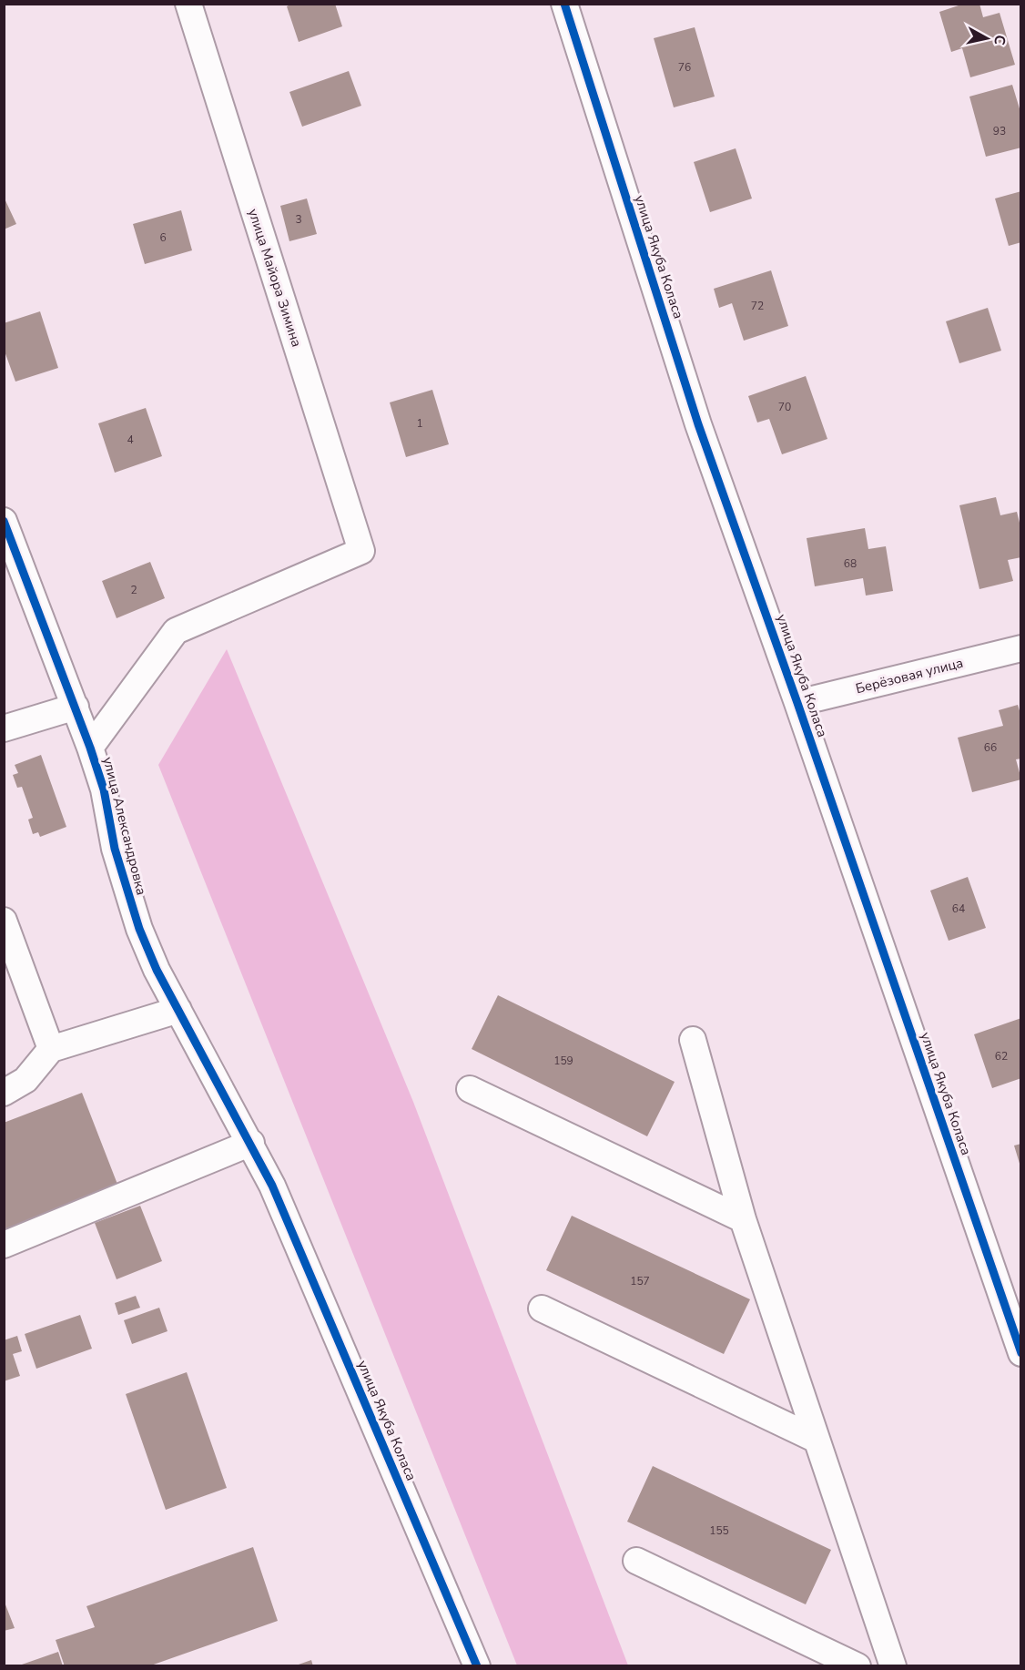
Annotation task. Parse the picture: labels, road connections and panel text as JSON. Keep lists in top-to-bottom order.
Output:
{
  "streets": {
    "street": [
      "улица Якуба Коласа",
      "улица Майора Зимина",
      "Берёзовая улица",
      "улица Александровка"
    ]
  },
  "crossings": [
    ["улица Якуба Коласа", "Берёзовая улица"],
    ["улица Якуба Коласа", "улица Александровка"],
    ["улица Майора Зимина", "улица Александровка"]
  ],
  "house_numbers": [
    "76",
    "93",
    "3",
    "6",
    "72",
    "70",
    "1",
    "4",
    "68",
    "2",
    "66",
    "64",
    "62",
    "159",
    "157",
    "155"
  ],
  "north": "right"
}
